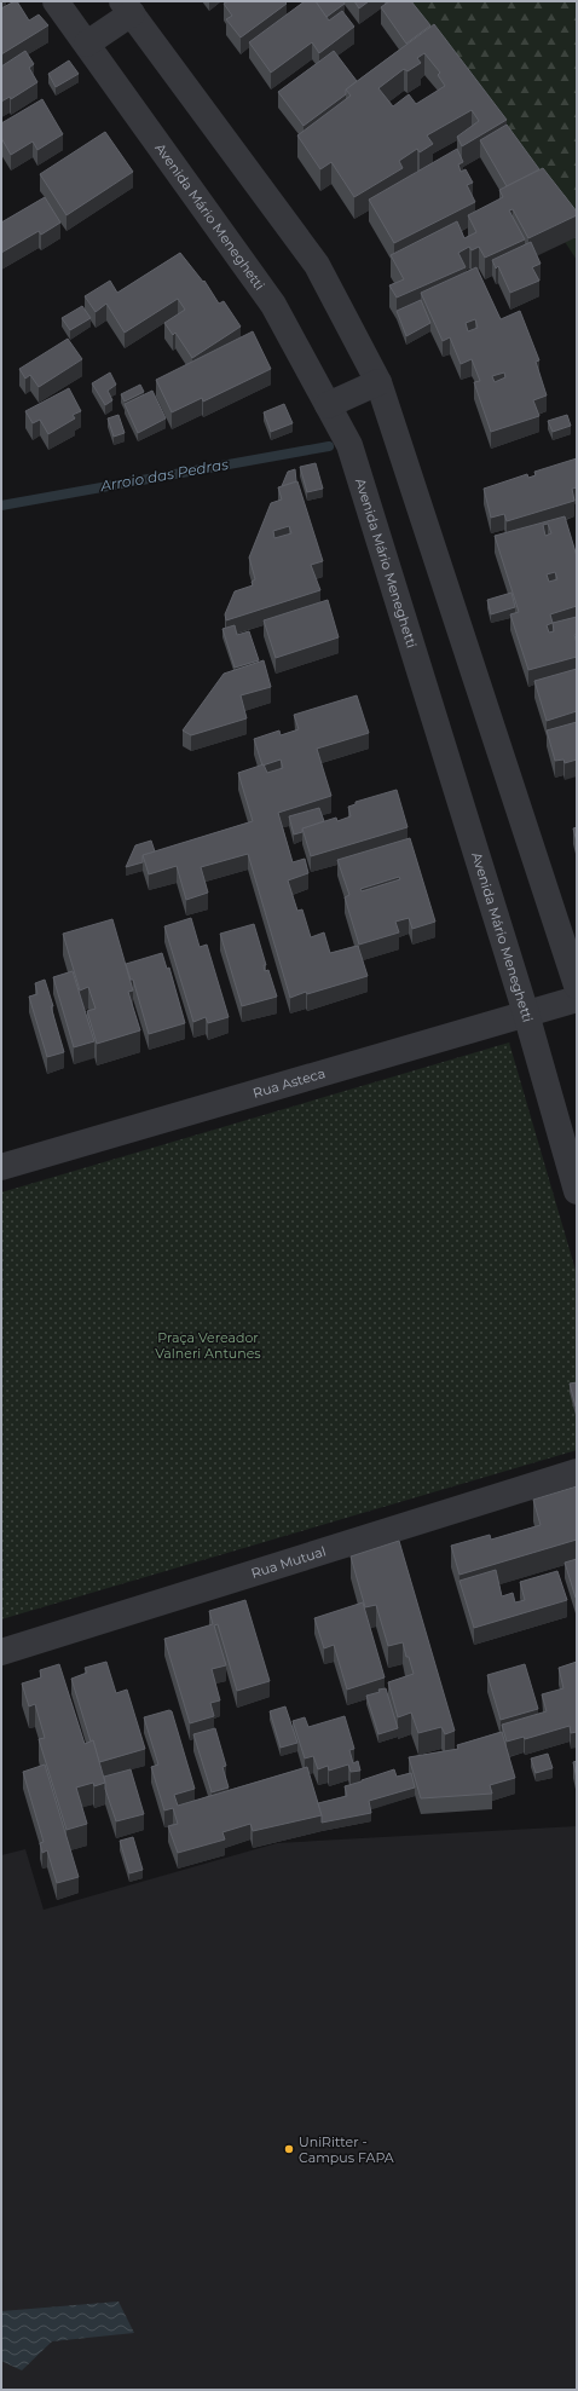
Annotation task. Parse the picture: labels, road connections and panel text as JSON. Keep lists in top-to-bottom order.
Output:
{
  "streets": {
    "street": ["Avenida Mário Meneghetti", "Rua Asteca", "Rua Mutual"]
  },
  "crossings": [
    ["Avenida Mário Meneghetti", "Rua Asteca"]
  ],
  "water": ["Arroio das Pedras"],
  "parks": ["Praça Vereador Valneri Antunes"],
  "places": ["UniRitter - Campus FAPA"]
}
